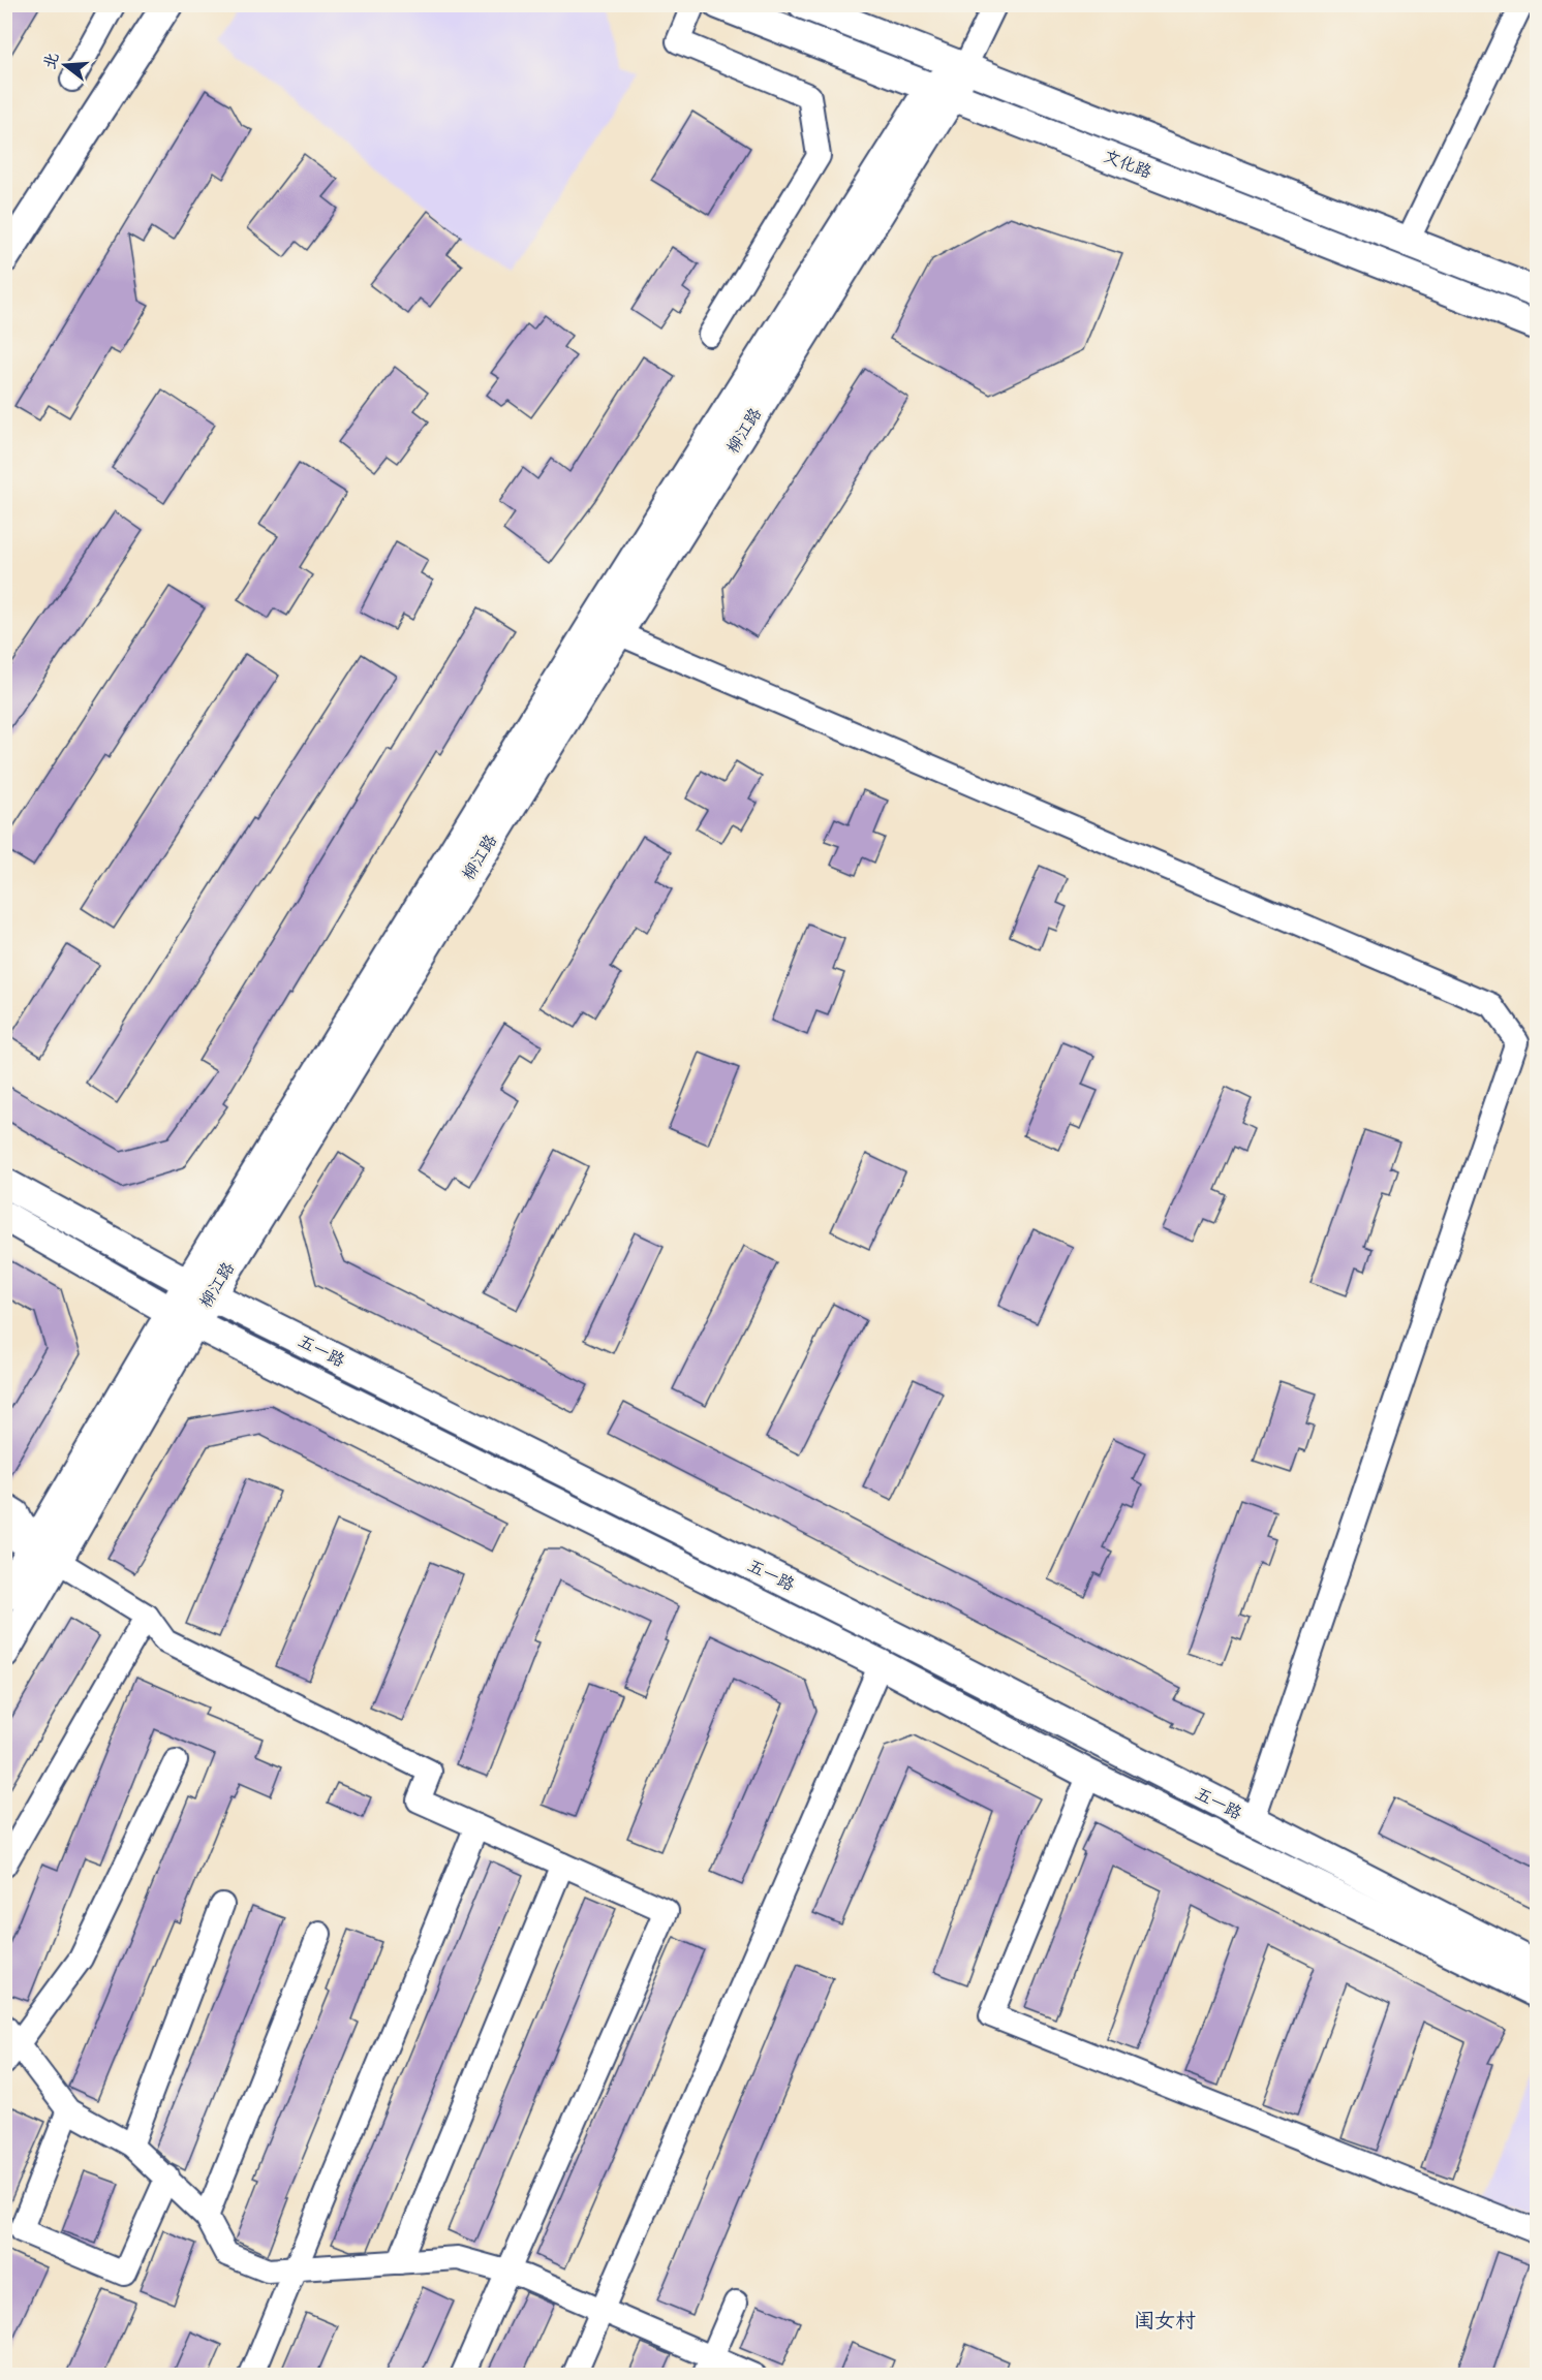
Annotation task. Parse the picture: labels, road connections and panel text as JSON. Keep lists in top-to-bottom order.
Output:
{
  "streets": {
    "street": ["文化路", "柳江路", "五一路"]
  },
  "crossings": [
    ["文化路", "柳江路"],
    ["柳江路", "五一路"]
  ],
  "districts": ["闺女村"],
  "north": "left"
}
